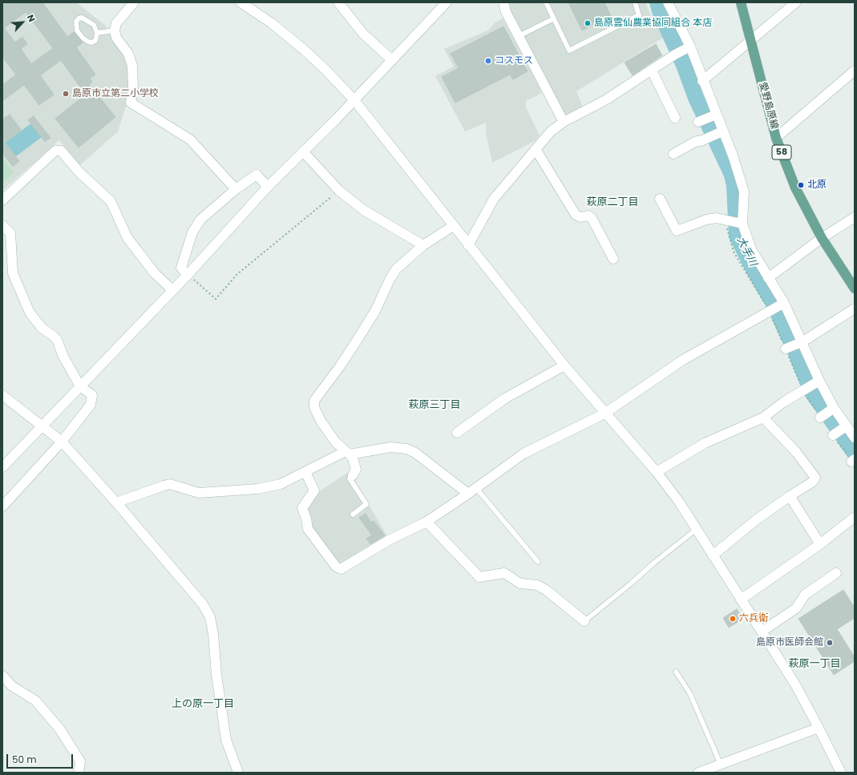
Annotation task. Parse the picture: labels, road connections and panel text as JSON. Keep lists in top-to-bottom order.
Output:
{
  "streets": {
    "main road": ["愛野島原線", "58"]
  },
  "districts": [
    "萩原二丁目",
    "萩原三丁目",
    "萩原一丁目",
    "上の原一丁目"
  ],
  "water": ["大手川"],
  "places": [
    "島原雲仙農業協同組合 本店",
    "コスモス",
    "島原市立第二小学校",
    "北原",
    "六兵衛",
    "島原市医師会館"
  ],
  "scale_bar": "50 m",
  "north": "top right"
}
